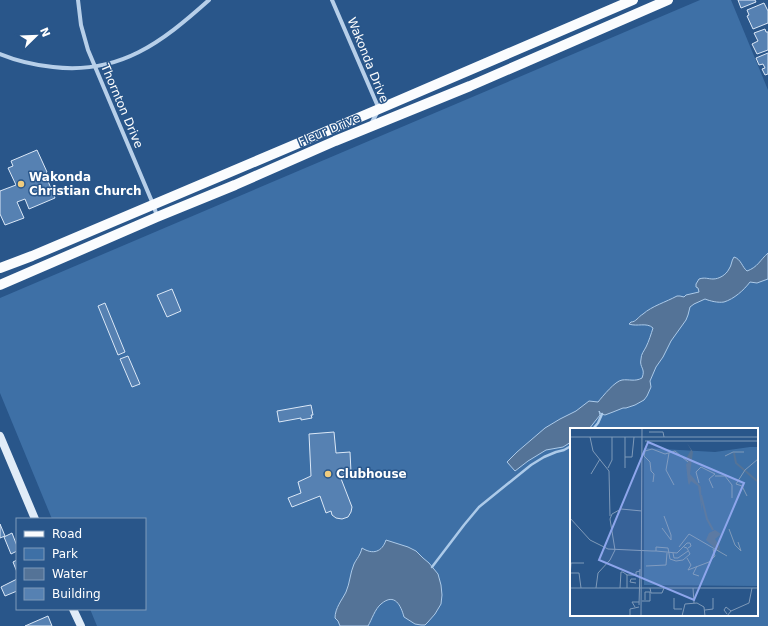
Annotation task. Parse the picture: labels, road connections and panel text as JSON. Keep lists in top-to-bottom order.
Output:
{
  "streets": {
    "main road": ["Fleur Drive"],
    "street": ["Wakonda Drive", "Thornton Drive"]
  },
  "crossings": [
    ["Wakonda Drive", "Fleur Drive"],
    ["Thornton Drive", "Fleur Drive"]
  ],
  "places": ["Wakonda Christian Church", "Clubhouse"],
  "legend": [
    "Road",
    "Park",
    "Water",
    "Building"
  ],
  "north": "top right"
}
